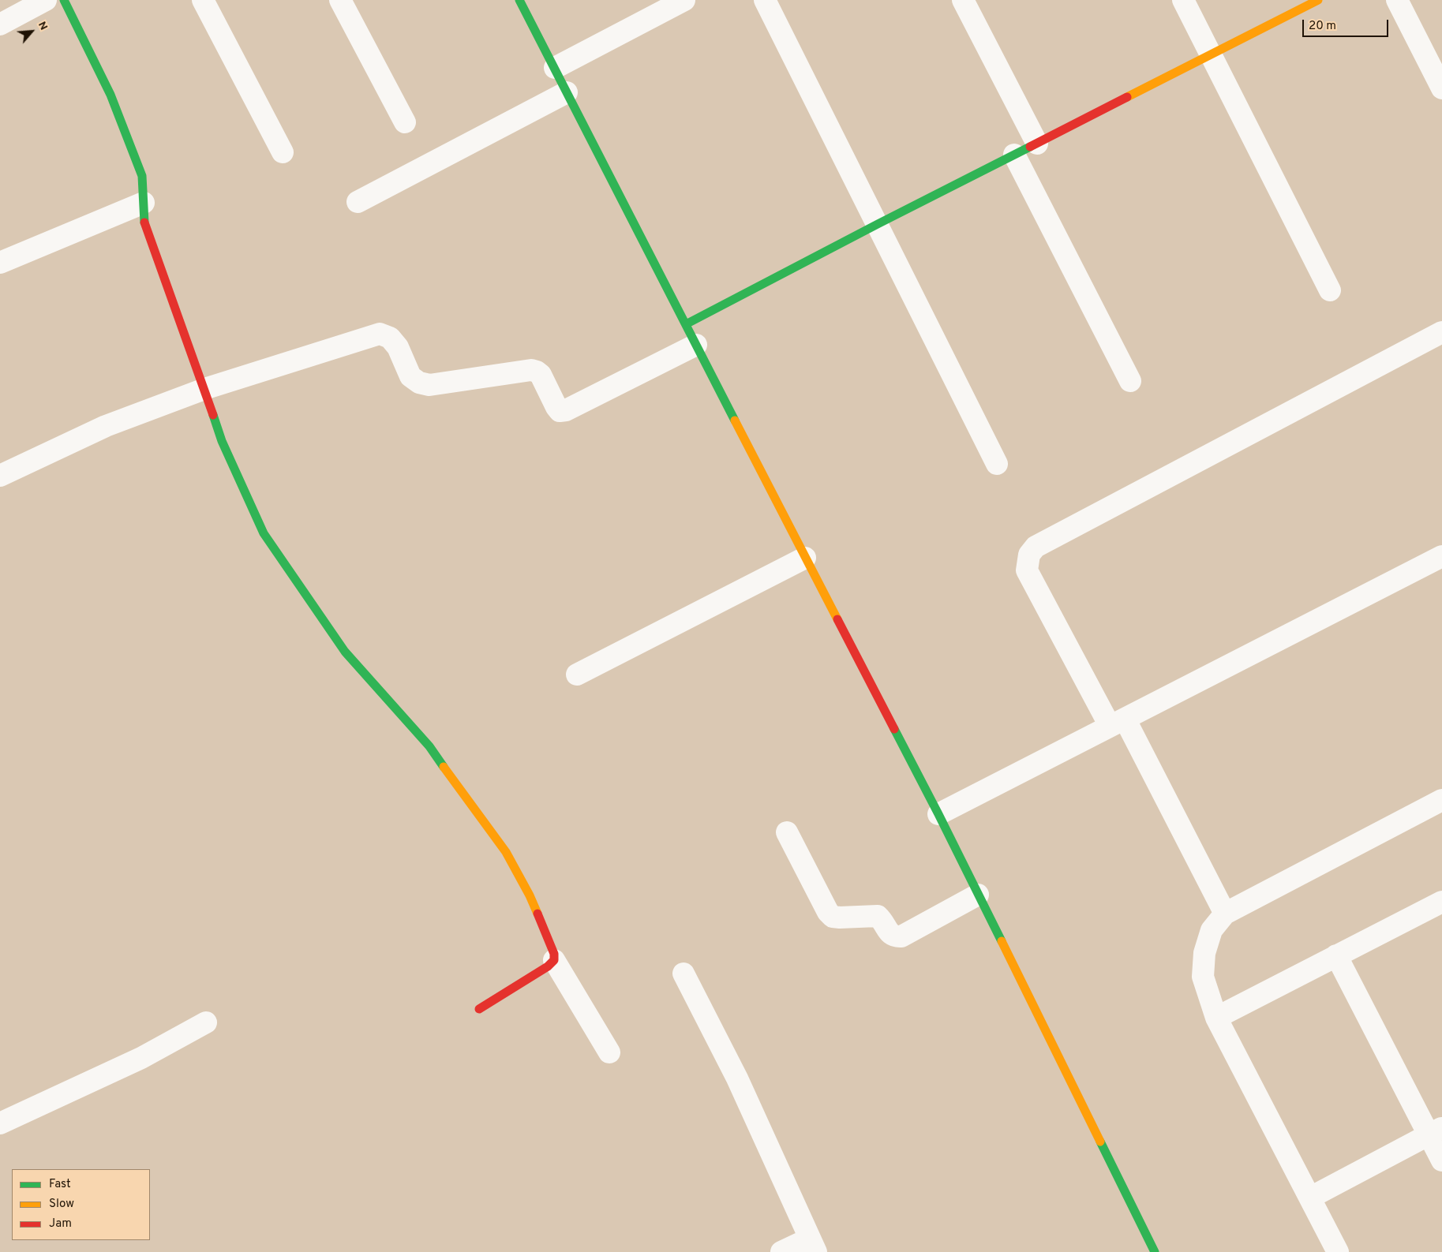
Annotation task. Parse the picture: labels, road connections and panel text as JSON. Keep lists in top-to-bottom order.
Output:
{
  "legend": ["Fast", "Slow", "Jam"],
  "scale_bar": "20 m",
  "north": "top right"
}
